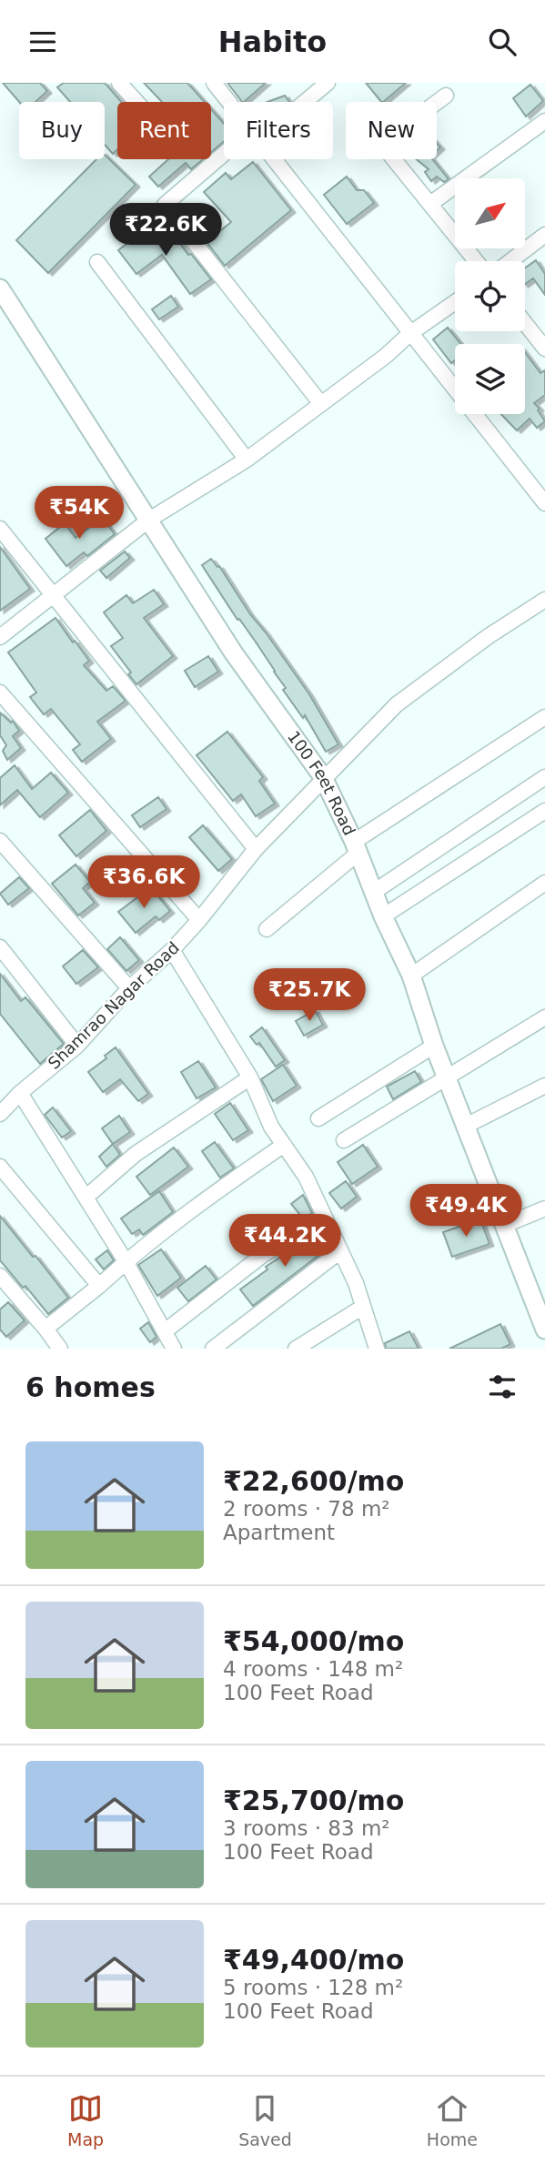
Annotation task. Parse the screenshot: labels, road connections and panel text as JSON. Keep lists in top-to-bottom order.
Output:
{
  "streets": {
    "main road": ["100 Feet Road"],
    "street": ["Shamrao Nagar Road"]
  },
  "crossings": [
    ["100 Feet Road", "Shamrao Nagar Road"]
  ],
  "north": "top right",
  "page": {
    "header": "Habito",
    "chip": [
      "Buy",
      "Rent",
      "Filters",
      "New"
    ],
    "price": [
      "₹22.6K",
      "₹54K",
      "₹36.6K",
      "₹25.7K",
      "₹49.4K",
      "₹44.2K"
    ],
    "heading": "6 homes",
    "list": [
      {
        "name": "₹22,600/mo",
        "note": "2 rooms · 78 m² · Apartment"
      },
      {
        "name": "₹54,000/mo",
        "note": "4 rooms · 148 m² · 100 Feet Road"
      },
      {
        "name": "₹25,700/mo",
        "note": "3 rooms · 83 m² · 100 Feet Road"
      },
      {
        "name": "₹49,400/mo",
        "note": "5 rooms · 128 m² · 100 Feet Road"
      }
    ],
    "tabs": ["Map", "Saved", "Home"]
  }
}
